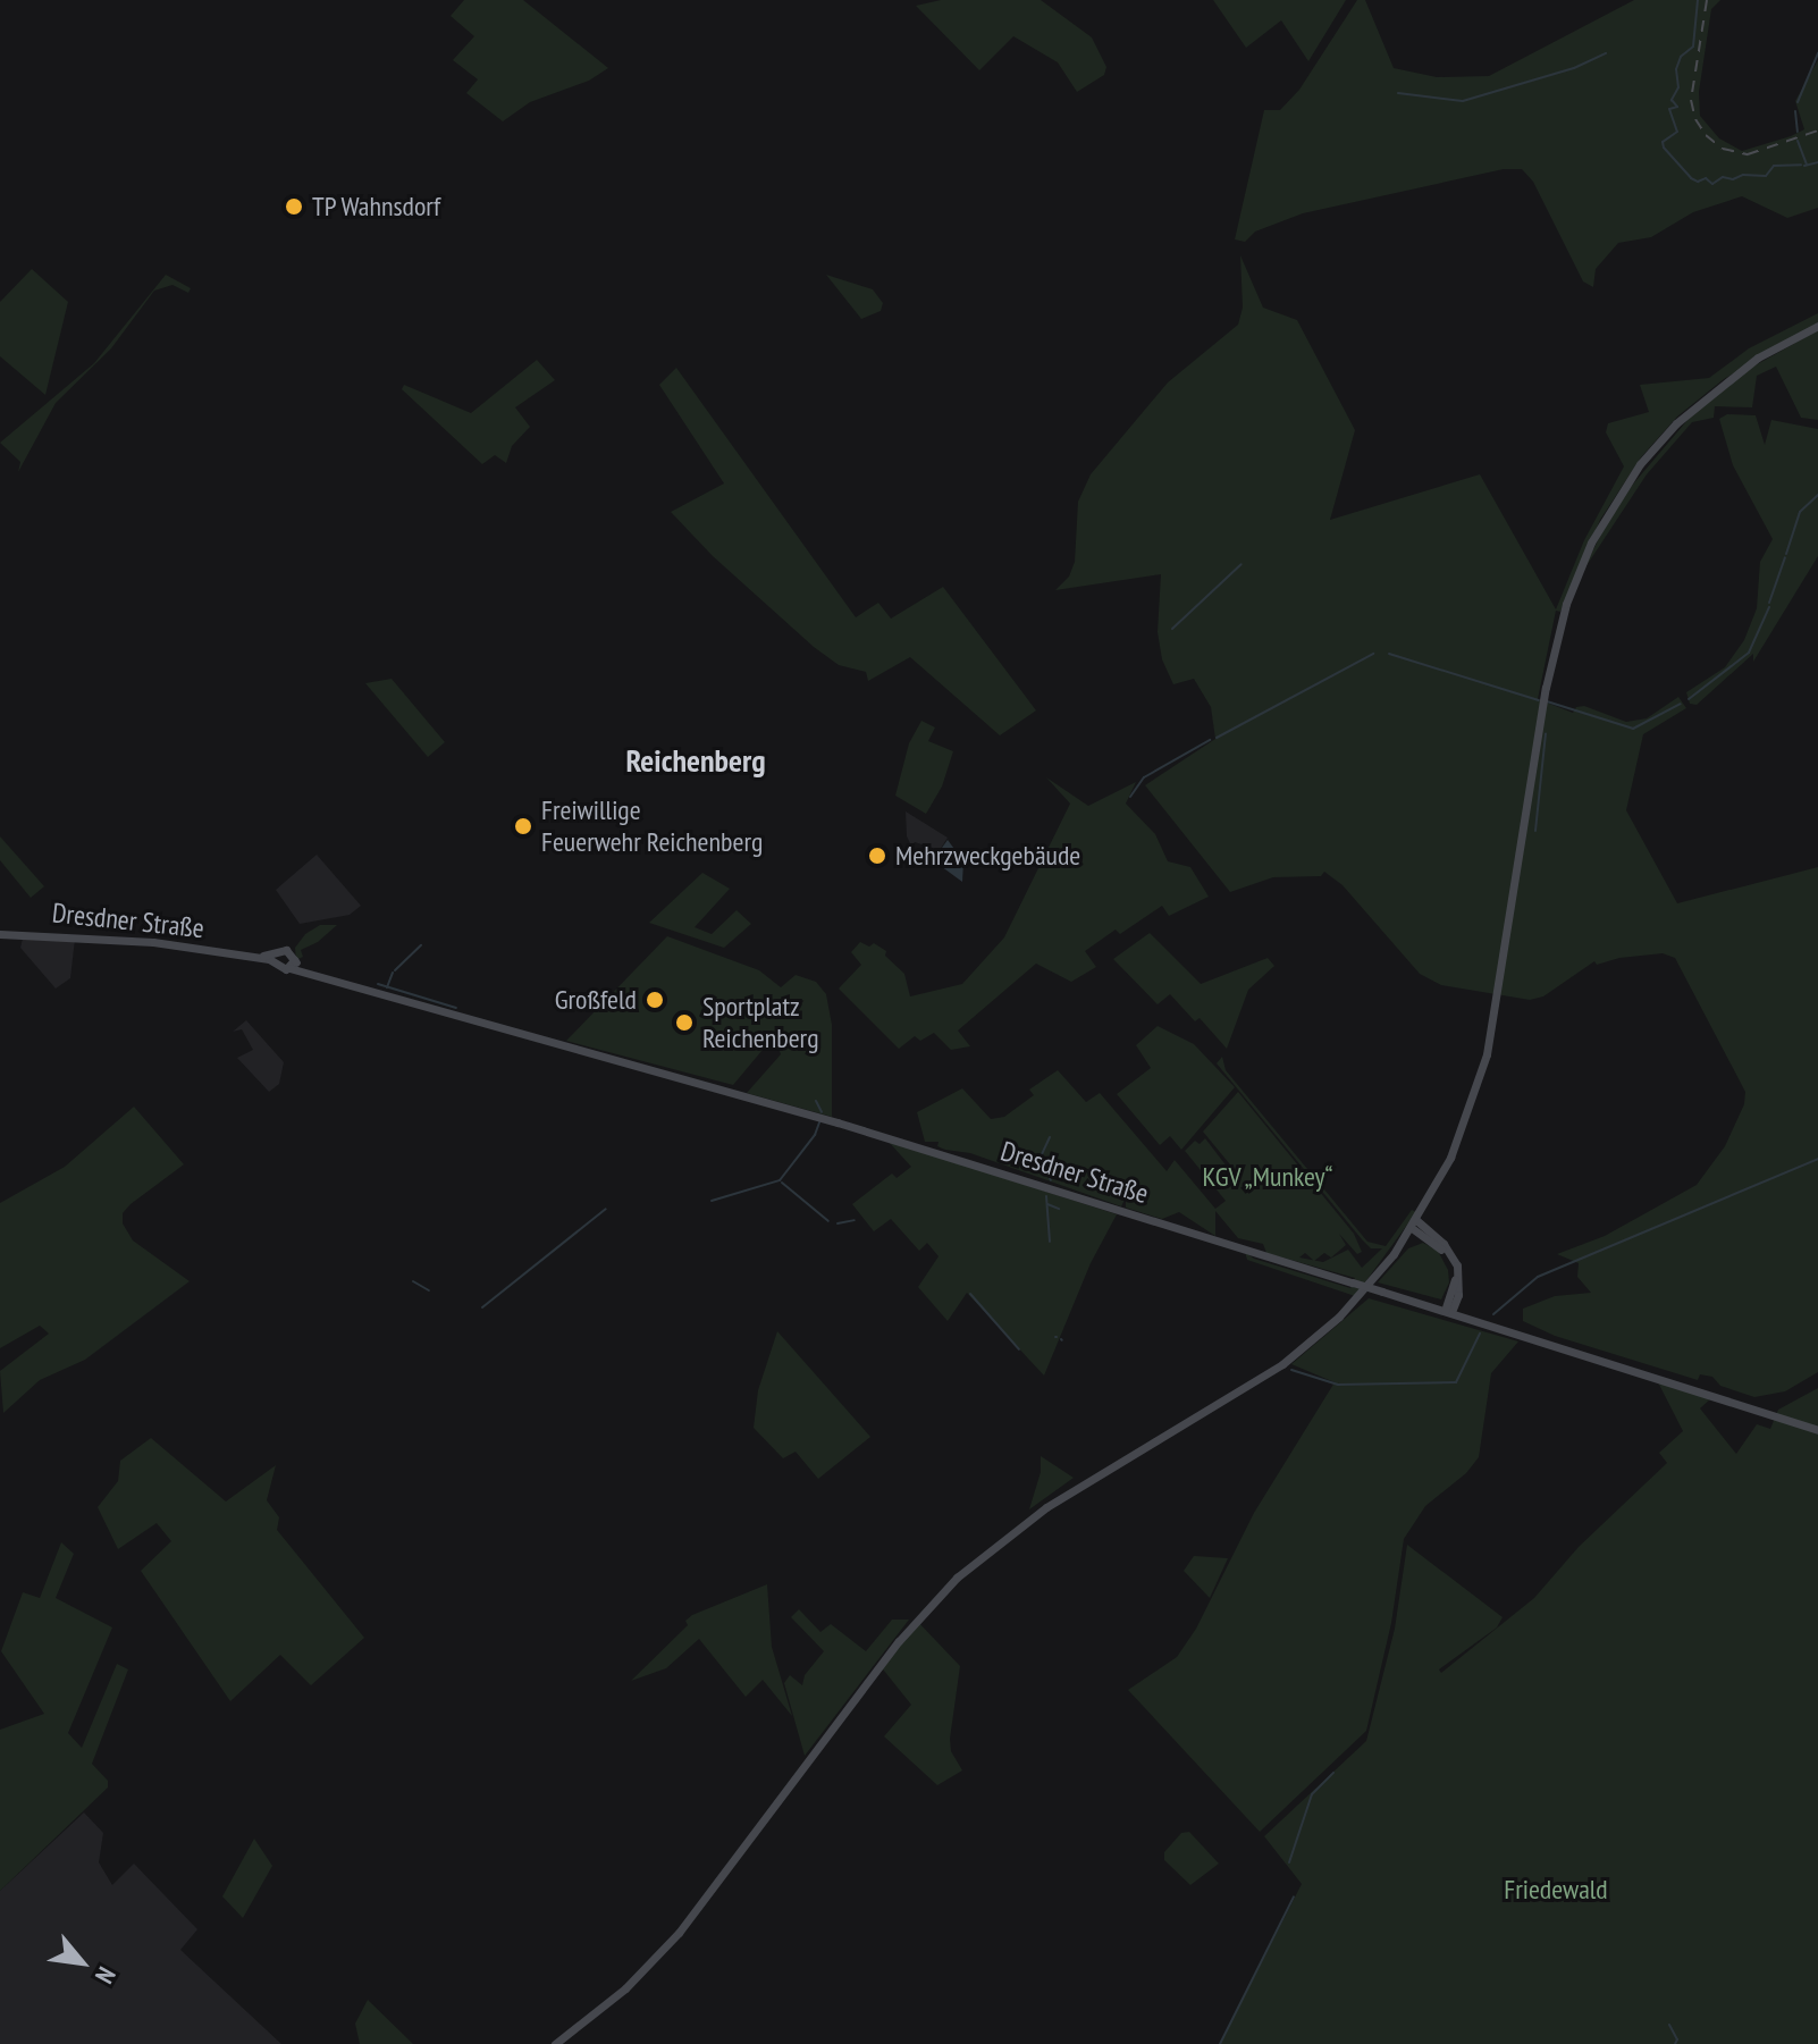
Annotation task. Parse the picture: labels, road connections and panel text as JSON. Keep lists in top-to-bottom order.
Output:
{
  "streets": {
    "main road": ["Dresdner Straße"]
  },
  "districts": ["Reichenberg"],
  "parks": ["KGV „Munkey“", "Friedewald"],
  "places": [
    "TP Wahnsdorf",
    "Freiwillige Feuerwehr Reichenberg",
    "Mehrzweckgebäude",
    "Großfeld",
    "Sportplatz Reichenberg"
  ],
  "north": "bottom right"
}
